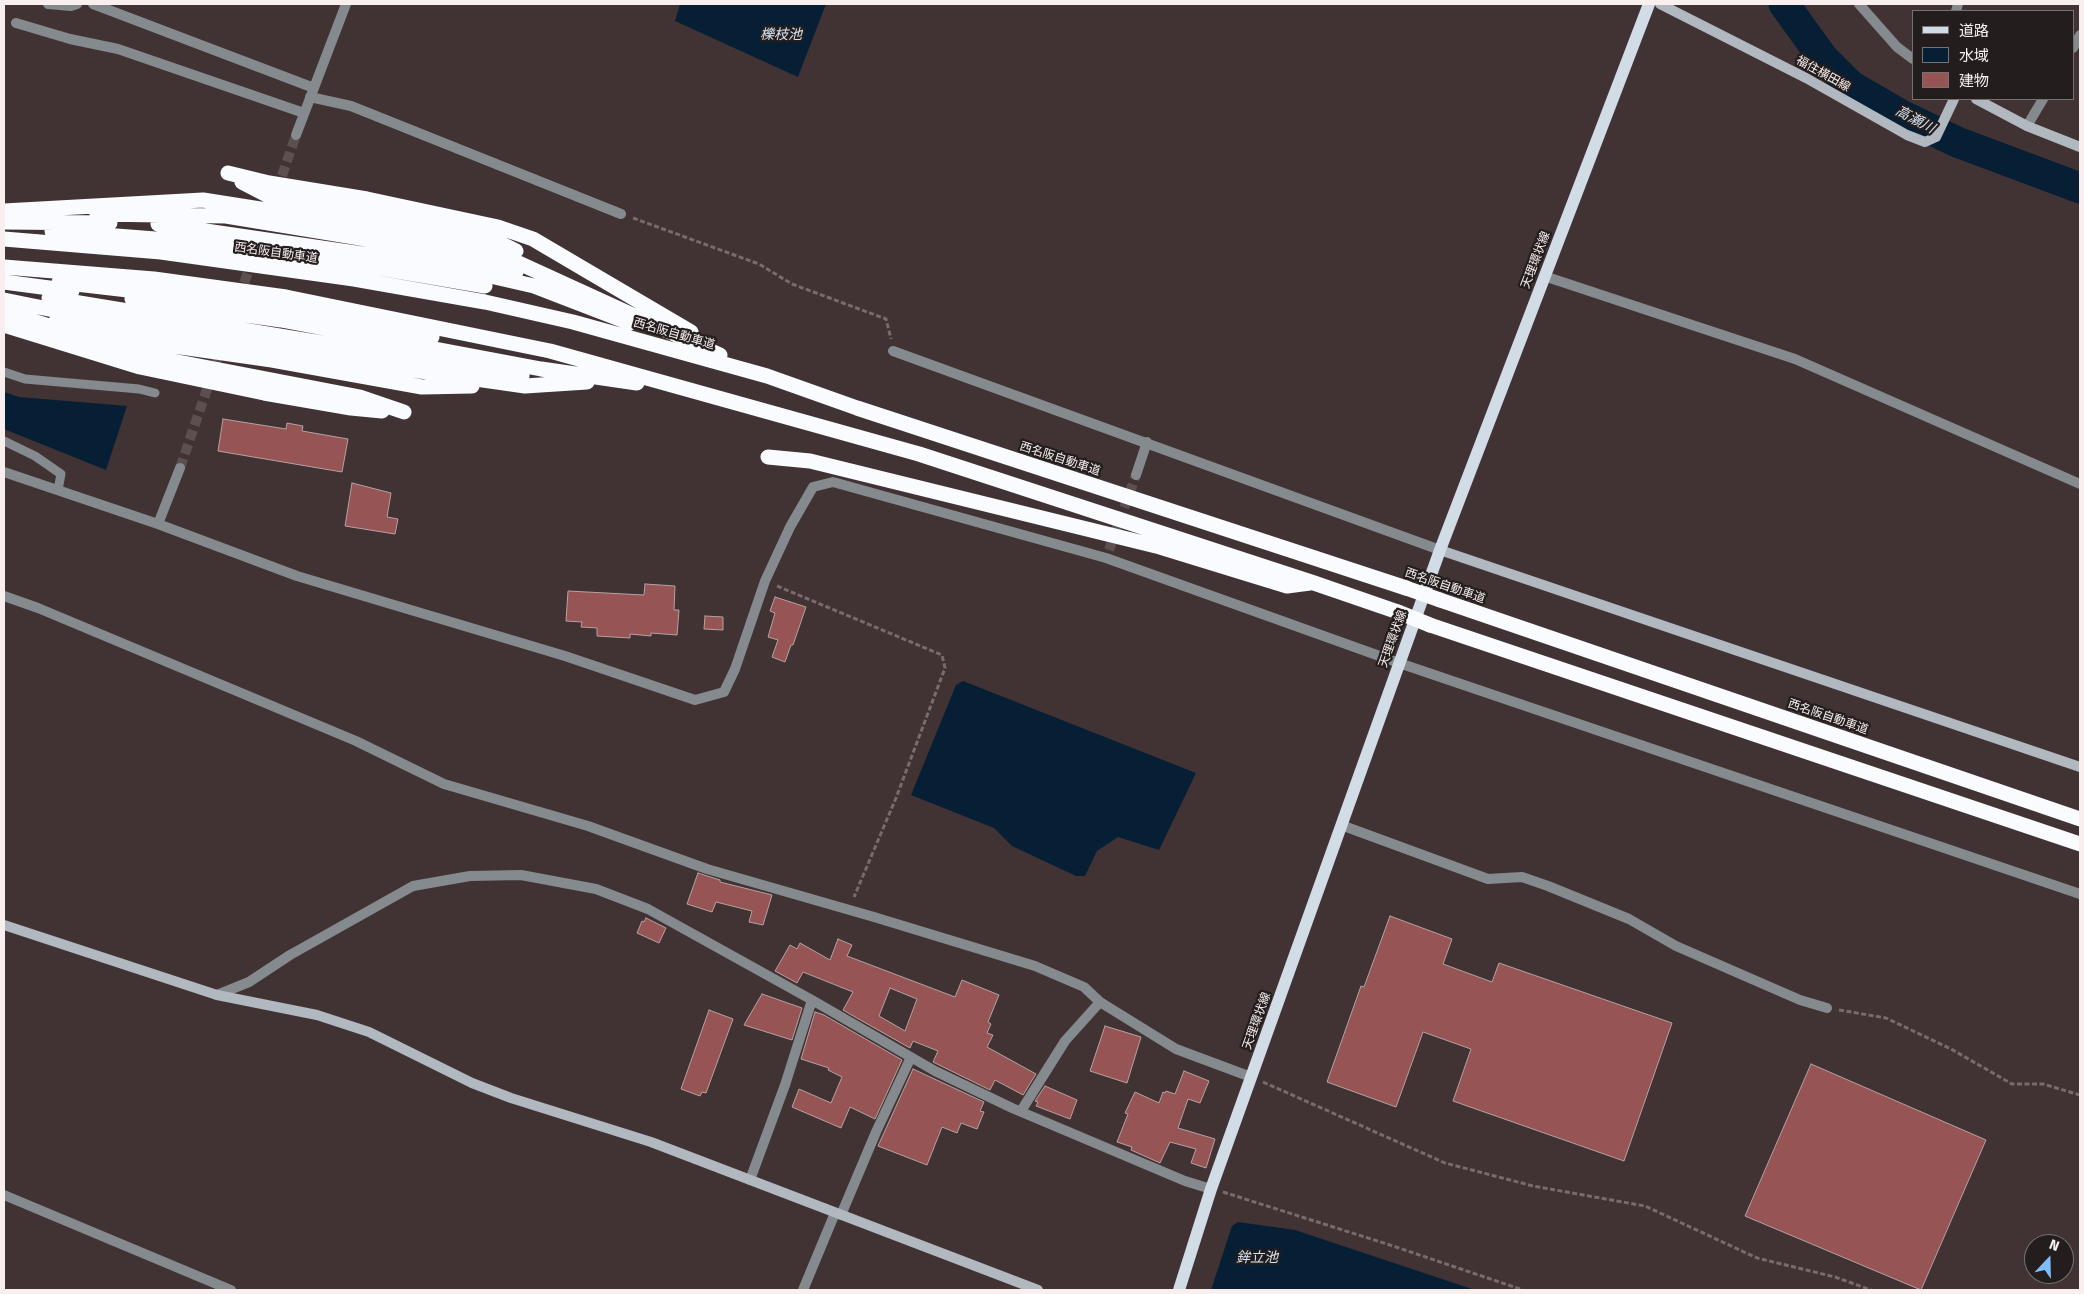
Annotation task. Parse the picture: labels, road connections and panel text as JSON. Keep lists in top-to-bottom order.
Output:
{
  "streets": {
    "highway": ["西名阪自動車道"],
    "main road": ["天理環状線"],
    "street": ["福住横田線"]
  },
  "water": ["櫟枝池", "高瀬川", "鉾立池"],
  "legend": ["道路", "水域", "建物"],
  "north": "top"
}
